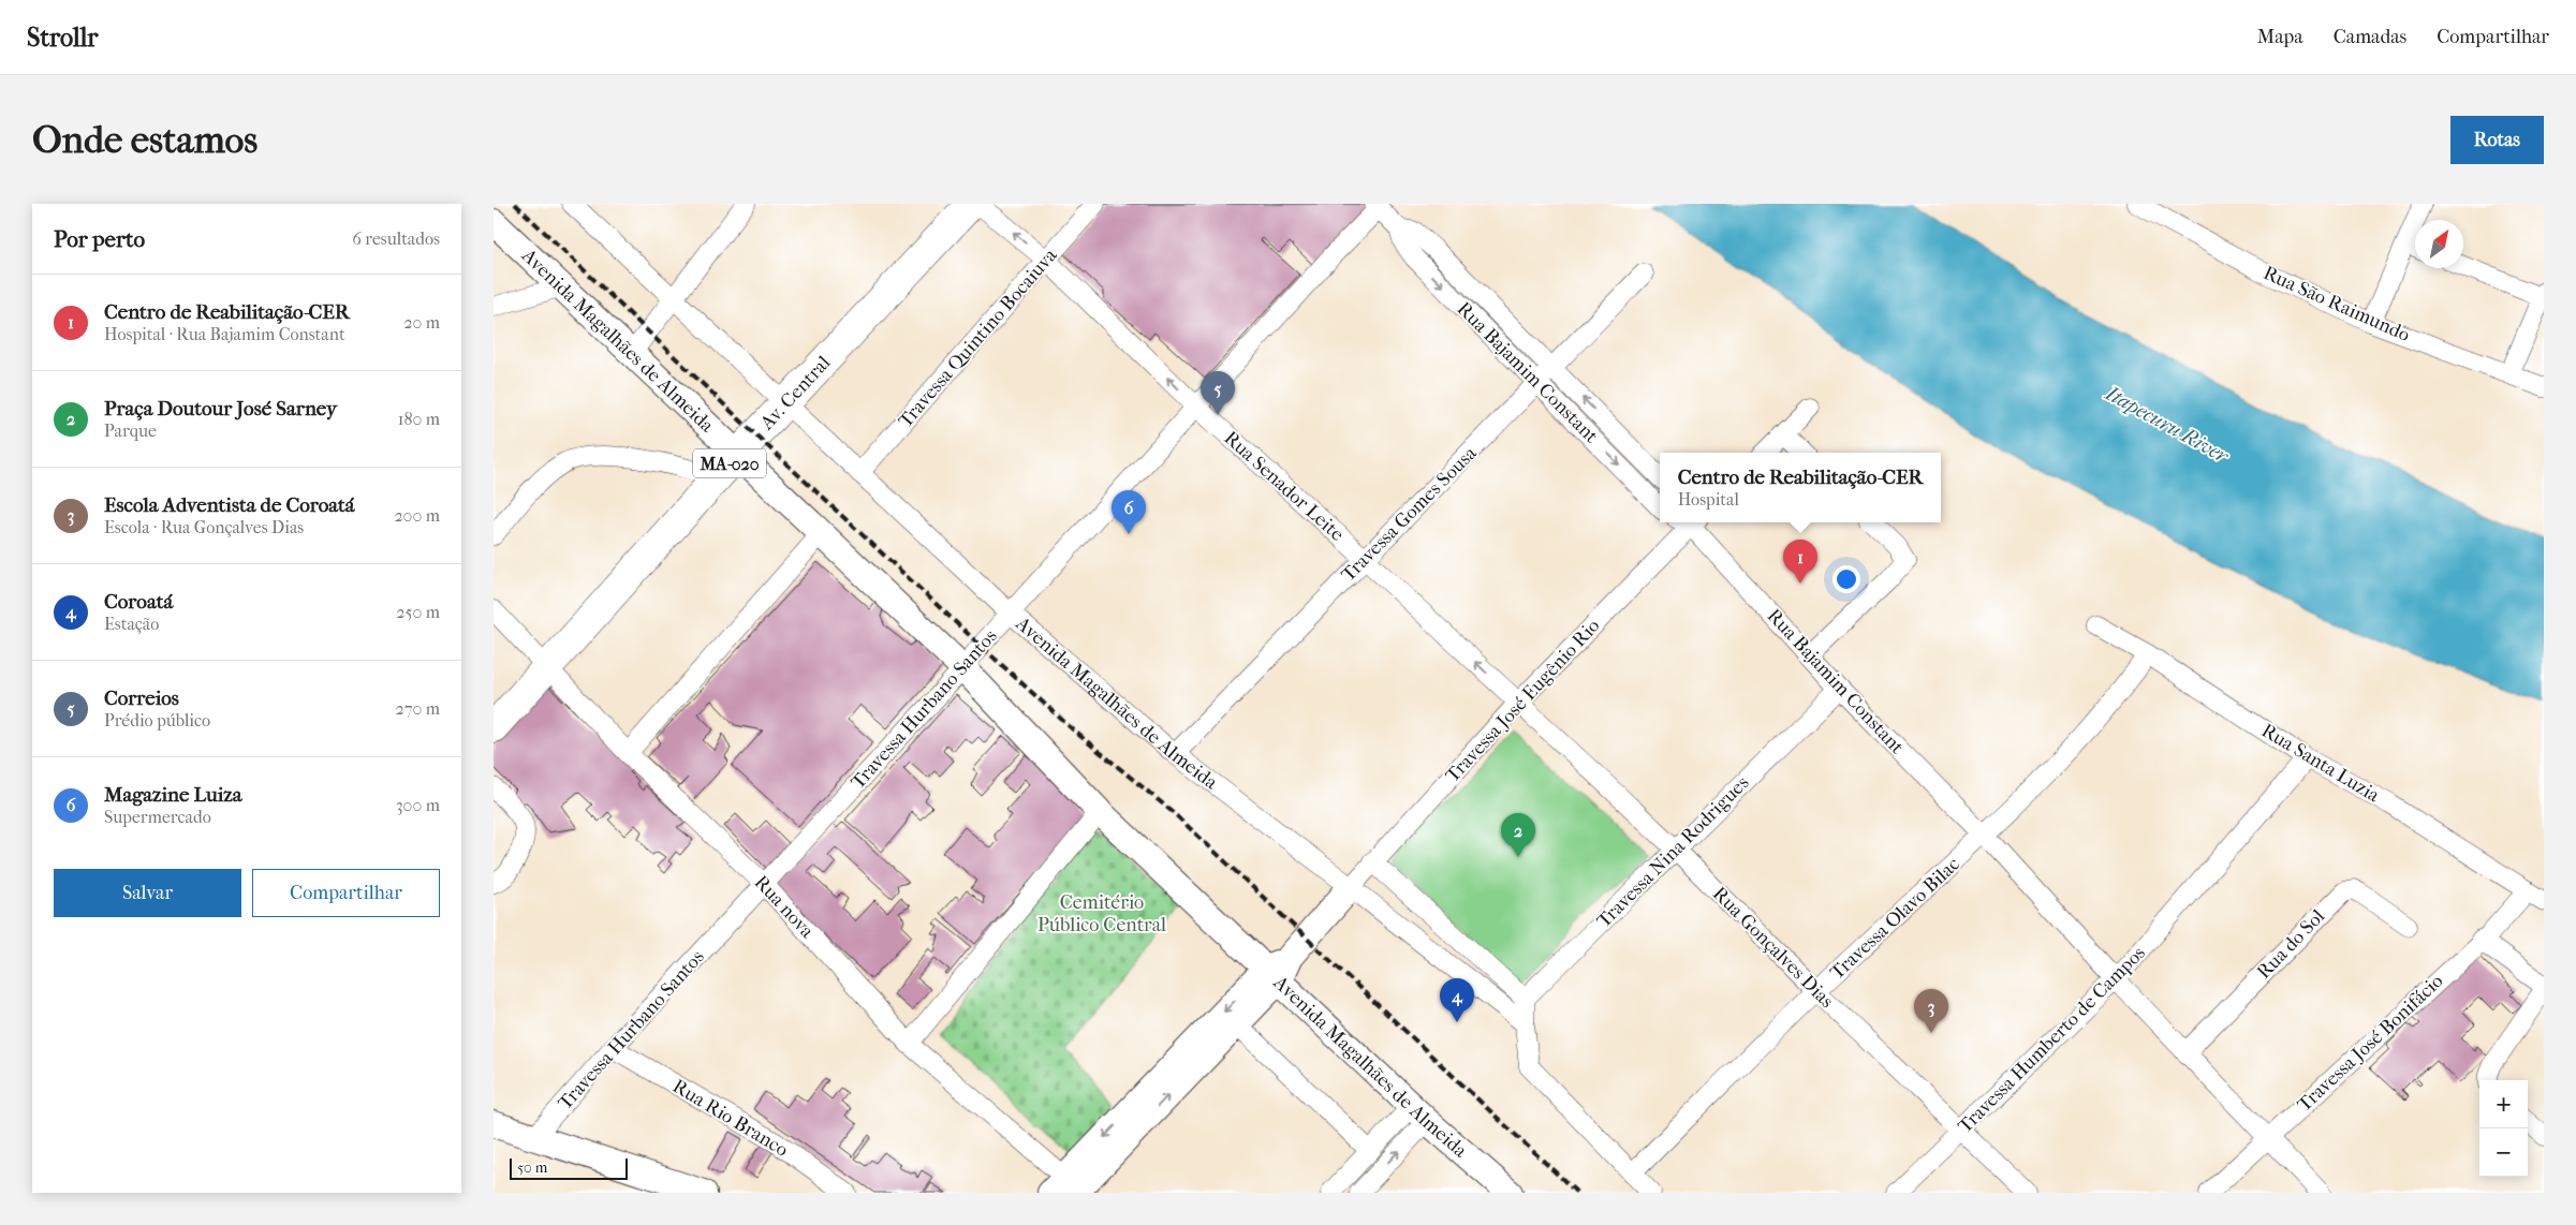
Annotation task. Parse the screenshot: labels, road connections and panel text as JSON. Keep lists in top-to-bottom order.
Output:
{
  "streets": {
    "main road": ["Av. Central", "MA-020"],
    "street": [
      "Rua São Raimundo",
      "Travessa Quintino Bocaiuva",
      "Avenida Magalhães de Almeida",
      "Rua Bajamim Constant",
      "Rua Senador Leite",
      "Travessa Gomes Sousa",
      "Travessa José Eugênio Rio",
      "Travessa Hurbano Santos",
      "Rua Santa Luzia",
      "Travessa Nina Rodrigues",
      "Rua nova",
      "Travessa Olavo Bilac",
      "Rua do Sol",
      "Rua Gonçalves Dias",
      "Travessa Humberto de Campos",
      "Travessa José Bonifácio",
      "Rua Rio Branco"
    ]
  },
  "crossings": [
    ["Travessa Quintino Bocaiuva", "Avenida Magalhães de Almeida"],
    ["Travessa Quintino Bocaiuva", "Rua Senador Leite"],
    ["Avenida Magalhães de Almeida", "Av. Central"],
    ["Avenida Magalhães de Almeida", "Travessa Gomes Sousa"],
    ["Avenida Magalhães de Almeida", "Travessa José Eugênio Rio"],
    ["Avenida Magalhães de Almeida", "Travessa Hurbano Santos"],
    ["Rua Bajamim Constant", "Travessa Gomes Sousa"],
    ["Rua Bajamim Constant", "Travessa Hurbano Santos"],
    ["Rua Bajamim Constant", "Travessa Nina Rodrigues"],
    ["Rua Bajamim Constant", "Travessa Olavo Bilac"],
    ["Av. Central", "Rua nova"],
    ["Rua Senador Leite", "Travessa Gomes Sousa"],
    ["Rua Senador Leite", "Travessa José Eugênio Rio"],
    ["Rua Senador Leite", "Travessa Hurbano Santos"],
    ["Rua Senador Leite", "Rua Gonçalves Dias"],
    ["Travessa José Eugênio Rio", "Rua Gonçalves Dias"],
    ["Travessa Hurbano Santos", "Rua nova"],
    ["Travessa Hurbano Santos", "Rua Rio Branco"],
    ["Rua Santa Luzia", "Travessa Olavo Bilac"],
    ["Rua Santa Luzia", "Travessa Humberto de Campos"],
    ["Rua Santa Luzia", "Travessa José Bonifácio"],
    ["Travessa Nina Rodrigues", "Rua Gonçalves Dias"],
    ["Travessa Olavo Bilac", "Rua Gonçalves Dias"],
    ["Rua Gonçalves Dias", "Travessa Humberto de Campos"]
  ],
  "one_way": ["Rua Senador Leite"],
  "water": ["Itapecuru River"],
  "parks": ["Cemitério Público Central"],
  "scale_bar": "50 m",
  "north": "top right",
  "page": {
    "header": "Strollr",
    "nav": ["Mapa", "Camadas", "Compartilhar"],
    "buttons": [
      "Rotas",
      ["Salvar", "Compartilhar"]
    ],
    "title": "Onde estamos",
    "heading": ["Por perto", "6 resultados"],
    "list": [
      {
        "mark": "1",
        "name": "Centro de Reabilitação-CER",
        "note": "Hospital · Rua Bajamim Constant",
        "value": "20 m"
      },
      {
        "mark": "2",
        "name": "Praça Doutour José Sarney",
        "note": "Parque",
        "value": "180 m"
      },
      {
        "mark": "3",
        "name": "Escola Adventista de Coroatá",
        "note": "Escola · Rua Gonçalves Dias",
        "value": "200 m"
      },
      {
        "mark": "4",
        "name": "Coroatá",
        "note": "Estação",
        "value": "250 m"
      },
      {
        "mark": "5",
        "name": "Correios",
        "note": "Prédio público",
        "value": "270 m"
      },
      {
        "mark": "6",
        "name": "Magazine Luiza",
        "note": "Supermercado",
        "value": "300 m"
      }
    ],
    "pins": [
      "5",
      "6",
      "1",
      "2",
      "4",
      "3"
    ],
    "popup": ["Centro de Reabilitação-CER", "Hospital"],
    "map_buttons": ["+", "−"],
    "scale": "50 m"
  }
}
